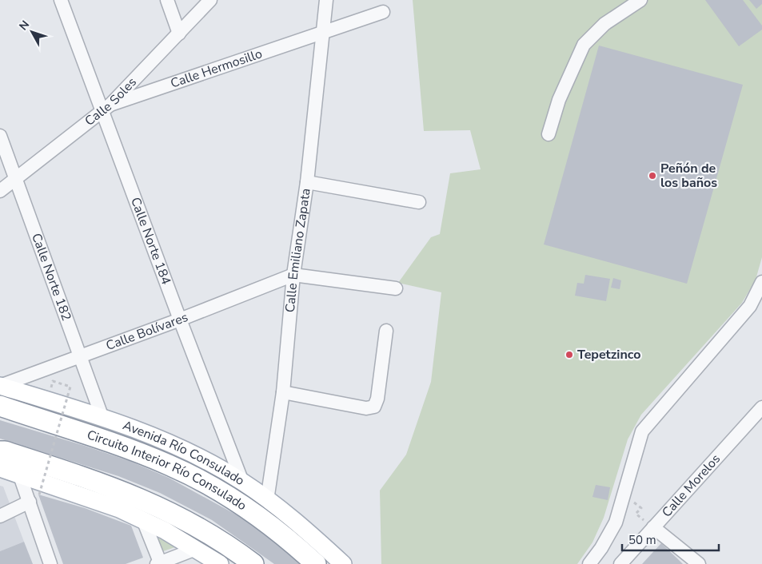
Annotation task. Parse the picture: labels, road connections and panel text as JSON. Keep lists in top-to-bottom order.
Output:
{
  "streets": {
    "highway": ["Circuito Interior Río Consulado"],
    "main road": ["Avenida Río Consulado"],
    "street": [
      "Calle Hermosillo",
      "Calle Soles",
      "Calle Norte 184",
      "Calle Emiliano Zapata",
      "Calle Norte 182",
      "Calle Bolívares",
      "Calle Morelos"
    ]
  },
  "crossings": [
    ["Calle Hermosillo", "Calle Soles"],
    ["Calle Hermosillo", "Calle Norte 184"],
    ["Calle Hermosillo", "Calle Emiliano Zapata"],
    ["Calle Soles", "Calle Norte 184"],
    ["Calle Soles", "Calle Norte 182"],
    ["Calle Norte 184", "Calle Bolívares"],
    ["Calle Norte 184", "Avenida Río Consulado"],
    ["Calle Emiliano Zapata", "Calle Bolívares"],
    ["Calle Emiliano Zapata", "Avenida Río Consulado"],
    ["Calle Norte 182", "Calle Bolívares"],
    ["Calle Norte 182", "Avenida Río Consulado"],
    ["Calle Bolívares", "Avenida Río Consulado"]
  ],
  "places": ["Peñón de los baños", "Tepetzinco"],
  "scale_bar": "50 m",
  "north": "top left"
}
